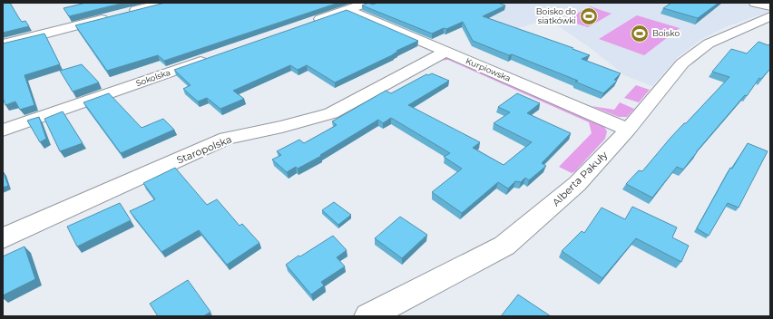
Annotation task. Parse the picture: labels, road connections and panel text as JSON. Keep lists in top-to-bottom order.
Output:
{
  "streets": {
    "street": [
      "Kurpiowska",
      "Sokolska",
      "Staropolska",
      "Alberta Pakuły"
    ]
  },
  "crossings": [
    ["Kurpiowska", "Staropolska"],
    ["Kurpiowska", "Alberta Pakuły"]
  ],
  "places": {
    "sports": ["Boisko do siatkówki", "Boisko"]
  }
}
